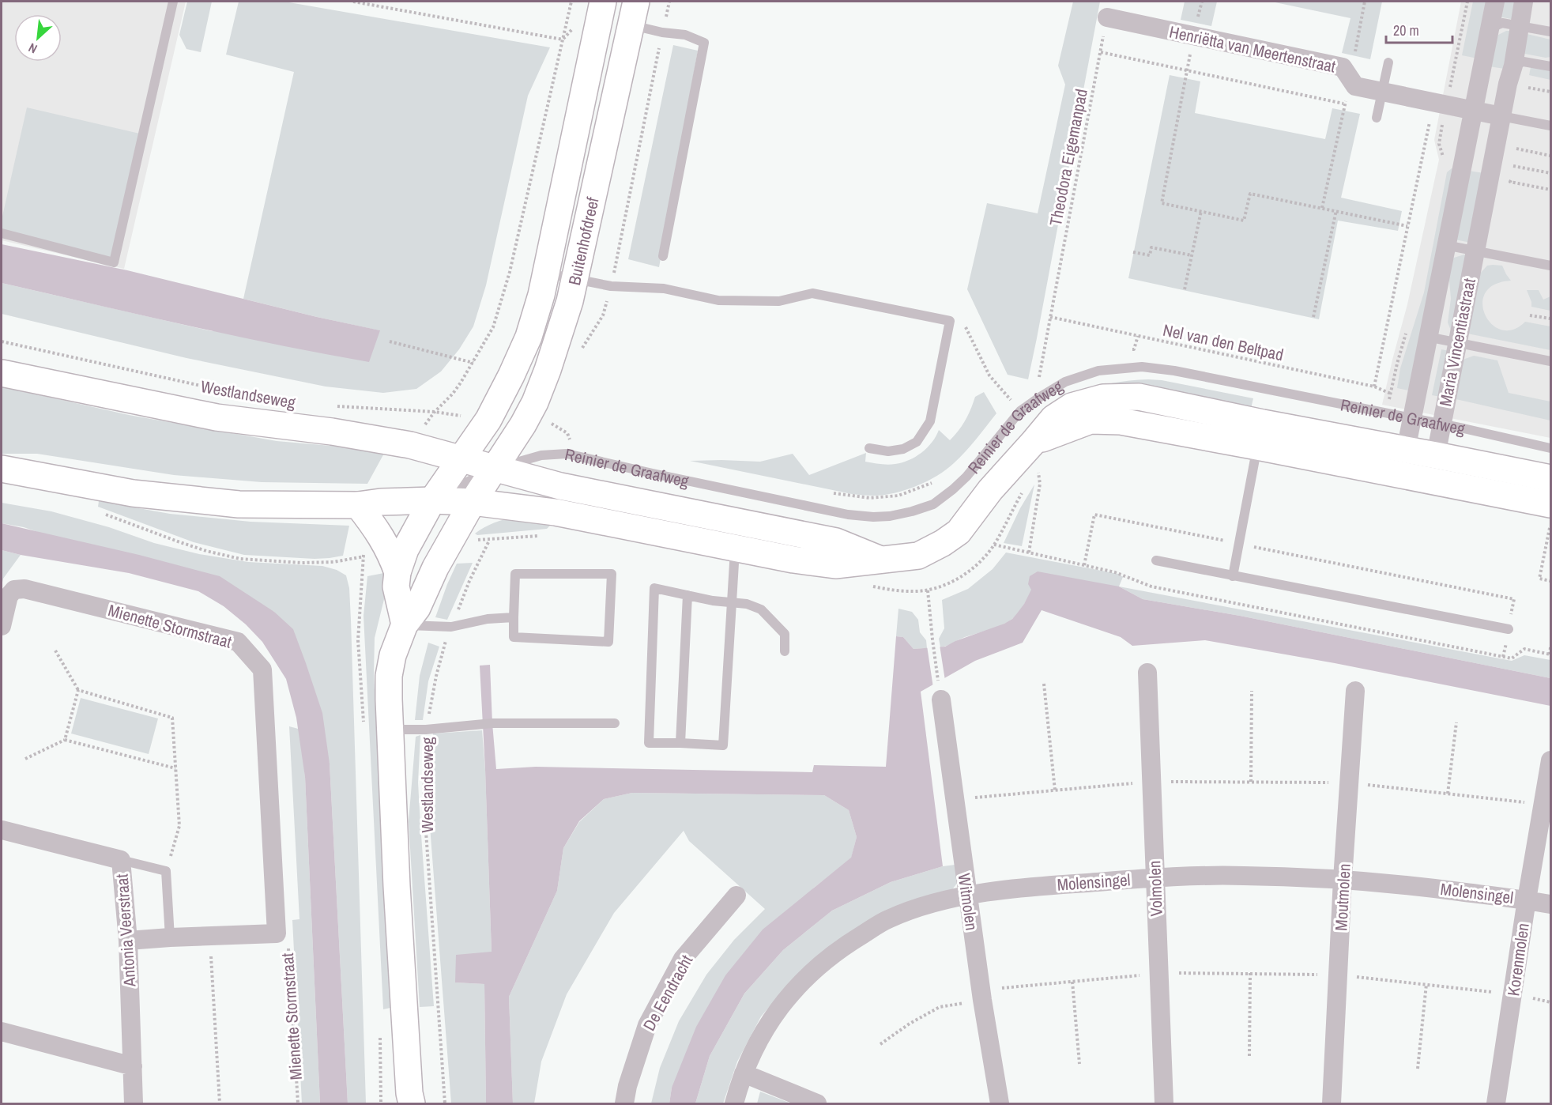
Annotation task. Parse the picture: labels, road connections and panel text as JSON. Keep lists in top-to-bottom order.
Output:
{
  "streets": {
    "main road": ["Buitenhofdreef", "Westlandseweg", "Reinier de Graafweg"],
    "street": [
      "Henriëtta van Meertenstraat",
      "Maria Vincentiastraat",
      "Mienette Stormstraat",
      "Molensingel",
      "Volmolen",
      "Moutmolen",
      "Witmolen",
      "Antonia Veerstraat",
      "Korenmolen",
      "De Eendracht"
    ],
    "path": ["Theodora Eigemanpad", "Nel van den Beltpad"]
  },
  "crossings": [
    ["Henriëtta van Meertenstraat", "Theodora Eigemanpad"],
    ["Henriëtta van Meertenstraat", "Maria Vincentiastraat"],
    ["Theodora Eigemanpad", "Nel van den Beltpad"],
    ["Buitenhofdreef", "Westlandseweg"],
    ["Buitenhofdreef", "Reinier de Graafweg"],
    ["Maria Vincentiastraat", "Reinier de Graafweg"],
    ["Westlandseweg", "Reinier de Graafweg"],
    ["Mienette Stormstraat", "Antonia Veerstraat"],
    ["Molensingel", "Volmolen"],
    ["Molensingel", "Moutmolen"],
    ["Molensingel", "Witmolen"],
    ["Molensingel", "Korenmolen"]
  ],
  "scale_bar": "20 m",
  "north": "bottom left"
}
